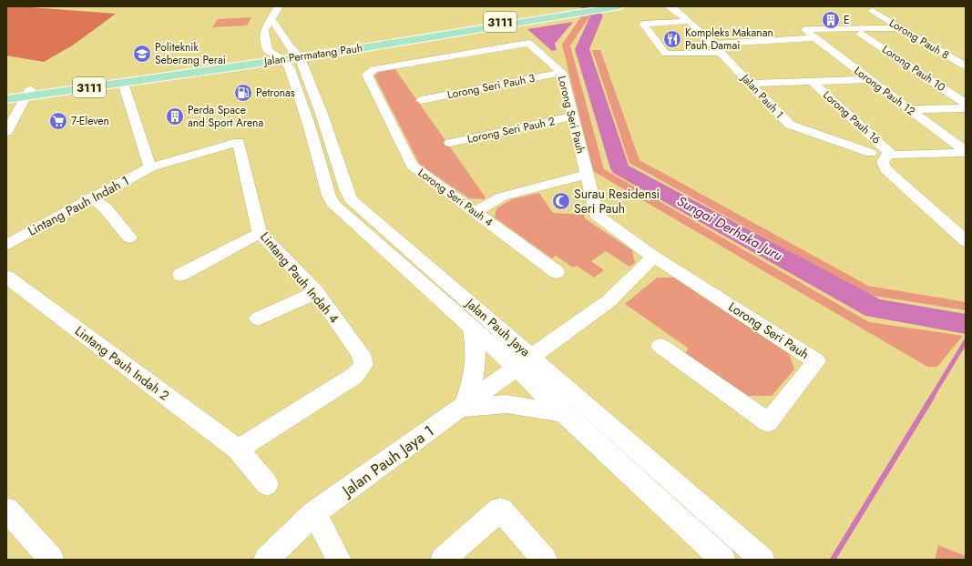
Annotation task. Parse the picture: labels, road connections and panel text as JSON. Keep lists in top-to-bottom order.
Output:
{
  "streets": {
    "main road": ["3111", "Jalan Permatang Pauh"],
    "street": [
      "Lorong Pauh 8",
      "Lorong Pauh 10",
      "Lorong Seri Pauh 3",
      "Lorong Pauh 12",
      "Jalan Pauh 1",
      "Lorong Seri Pauh",
      "Lorong Pauh 16",
      "Lorong Seri Pauh 2",
      "Lorong Seri Pauh 4",
      "Lintang Pauh Indah 1",
      "Lintang Pauh Indah 4",
      "Jalan Pauh Jaya",
      "Lintang Pauh Indah 2",
      "Jalan Pauh Jaya 1"
    ]
  },
  "crossings": [
    ["Lorong Pauh 8", "Lorong Pauh 12"],
    ["Jalan Permatang Pauh", "Jalan Pauh Jaya"],
    ["Lorong Seri Pauh 3", "Lorong Seri Pauh"],
    ["Lorong Seri Pauh", "Lorong Seri Pauh 2"],
    ["Lorong Seri Pauh", "Lorong Seri Pauh 4"],
    ["Lintang Pauh Indah 1", "Lintang Pauh Indah 4"],
    ["Lintang Pauh Indah 4", "Lintang Pauh Indah 2"],
    ["Jalan Pauh Jaya", "Jalan Pauh Jaya 1"]
  ],
  "water": ["Sungai Derhaka Juru"],
  "places": {
    "building": ["E", "Perda Space and Sport Arena"],
    "restaurant": ["Kompleks Makanan Pauh Damai"],
    "school or university": ["Politeknik Seberang Perai"],
    "fuel station": ["Petronas"],
    "supermarket": ["7-Eleven"],
    "mosque": ["Surau Residensi Seri Pauh"]
  }
}
